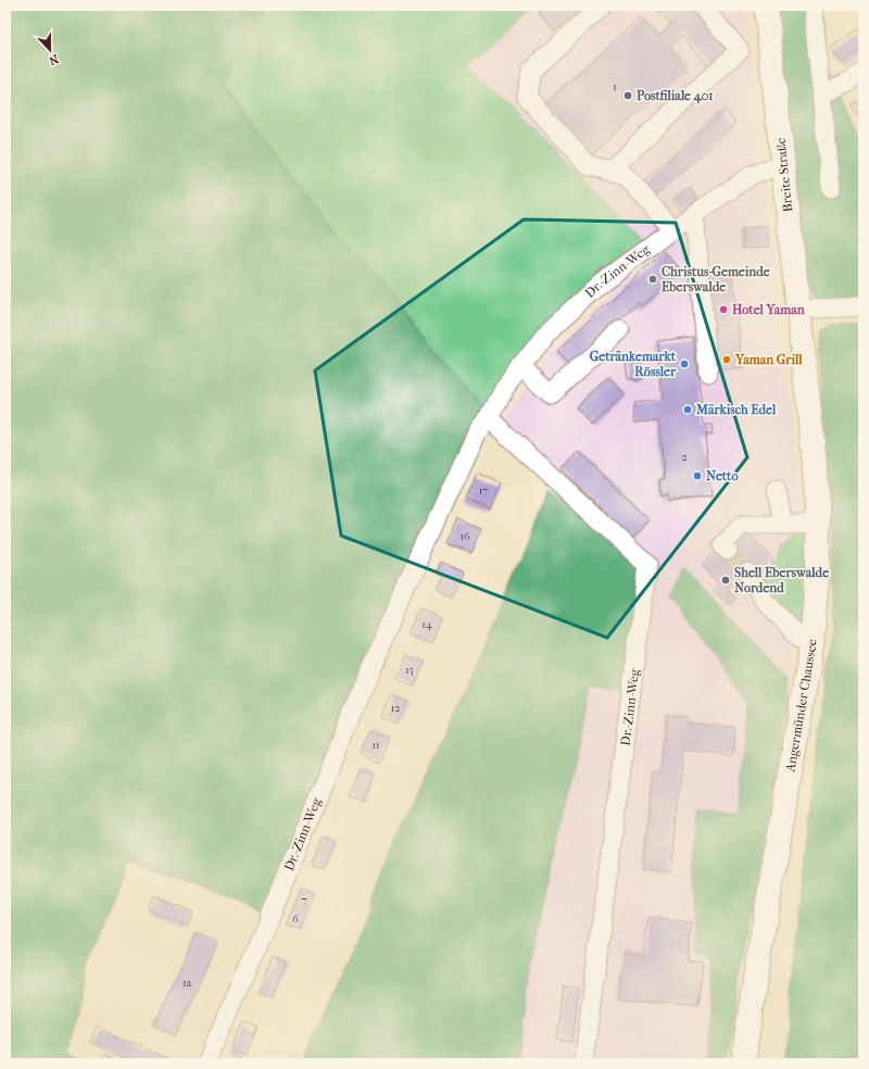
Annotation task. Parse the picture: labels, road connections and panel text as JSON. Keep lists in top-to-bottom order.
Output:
{
  "streets": {
    "main road": ["Breite Straße", "Angermünder Chaussee"],
    "street": ["Dr.-Zinn-Weg"]
  },
  "crossings": [
    ["Breite Straße", "Dr.-Zinn-Weg"],
    ["Breite Straße", "Angermünder Chaussee"]
  ],
  "places": [
    "Postfiliale 401",
    "Christus-Gemeinde Eberswalde",
    "Hotel Yaman",
    "Yaman Grill",
    "Getränkemarkt Rössler",
    "Märkisch Edel",
    "Netto",
    "Shell Eberswalde Nordend"
  ],
  "house_numbers": [
    "1",
    "2",
    "17",
    "16",
    "14",
    "13",
    "12",
    "11",
    "7",
    "6",
    "1a"
  ],
  "north": "bottom"
}
